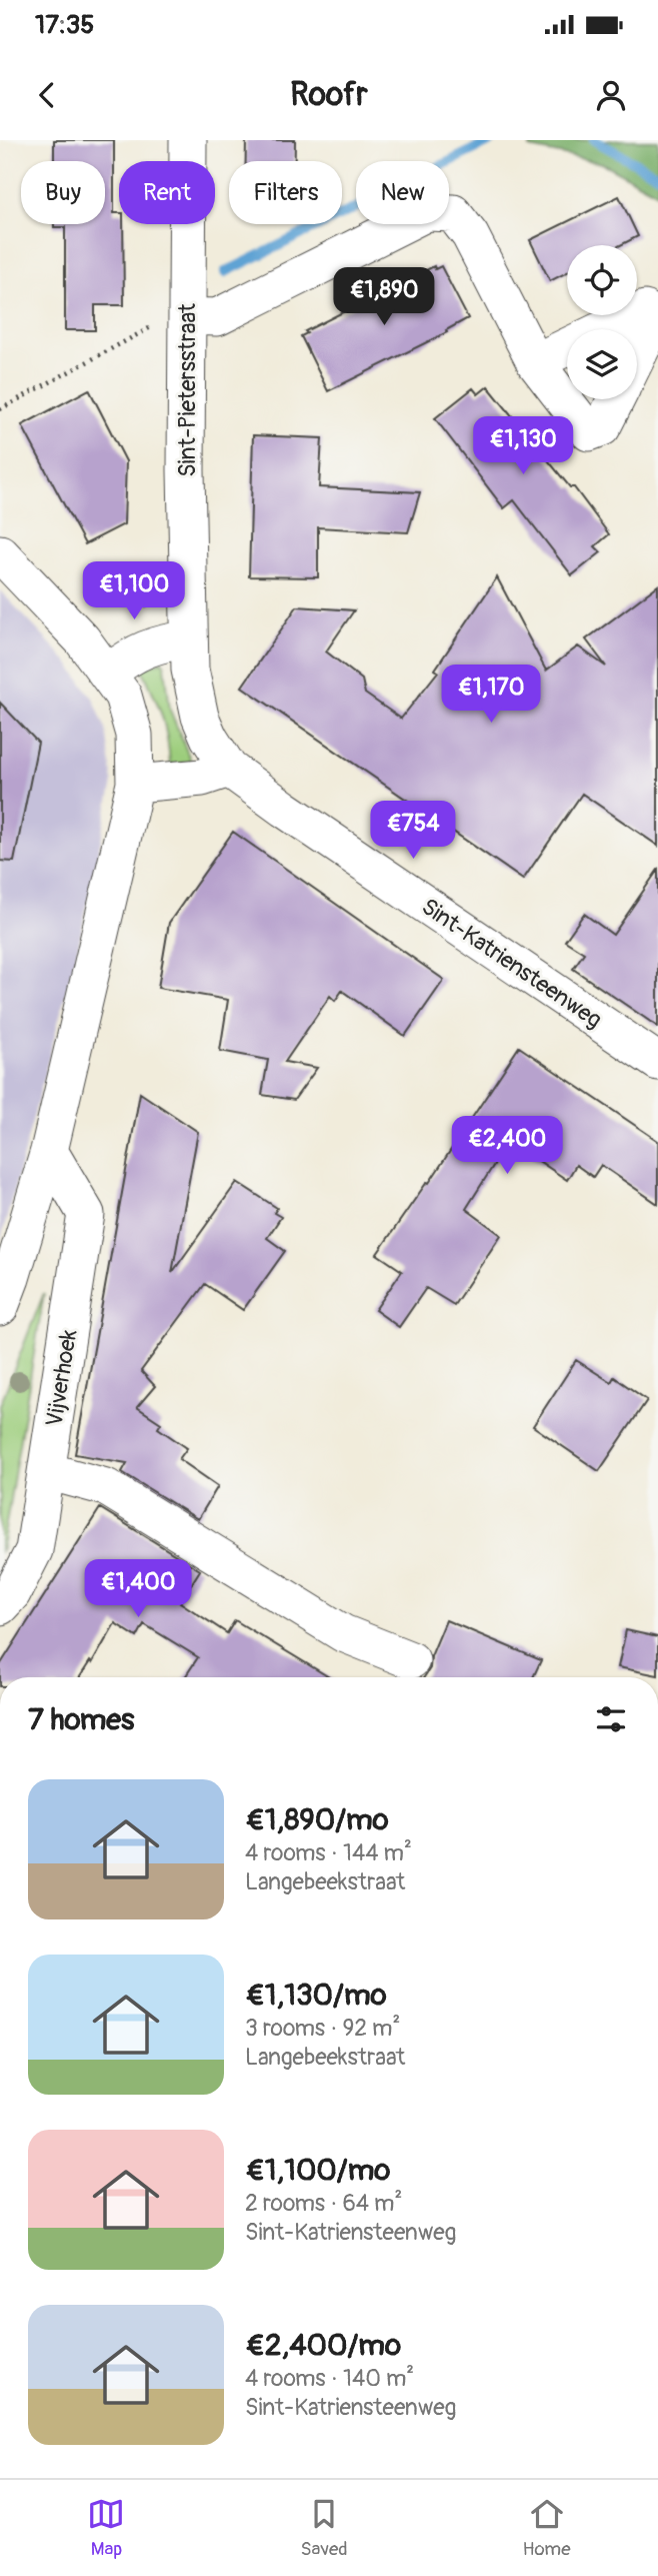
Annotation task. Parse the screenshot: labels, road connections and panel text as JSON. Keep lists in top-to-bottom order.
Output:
{
  "streets": {
    "street": ["Sint-Pietersstraat", "Sint-Katriensteenweg", "Vijverhoek"]
  },
  "crossings": [
    ["Sint-Pietersstraat", "Sint-Katriensteenweg"]
  ],
  "page": {
    "status": "17:35",
    "header": "Roofr",
    "chip": [
      "Buy",
      "Rent",
      "Filters",
      "New"
    ],
    "price": [
      "€1,890",
      "€1,130",
      "€1,100",
      "€1,170",
      "€754",
      "€2,400",
      "€1,400"
    ],
    "heading": "7 homes",
    "list": [
      {
        "name": "€1,890/mo",
        "note": "4 rooms · 144 m² · Langebeekstraat"
      },
      {
        "name": "€1,130/mo",
        "note": "3 rooms · 92 m² · Langebeekstraat"
      },
      {
        "name": "€1,100/mo",
        "note": "2 rooms · 64 m² · Sint-Katriensteenweg"
      },
      {
        "name": "€2,400/mo",
        "note": "4 rooms · 140 m² · Sint-Katriensteenweg"
      }
    ],
    "tabs": ["Map", "Saved", "Home"]
  }
}
